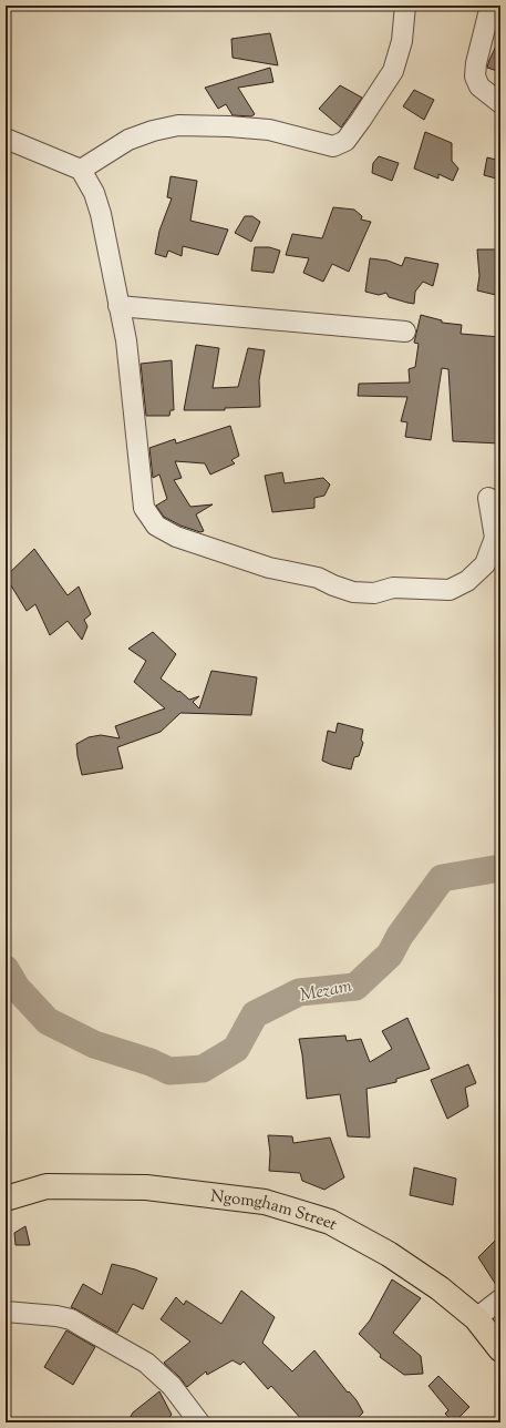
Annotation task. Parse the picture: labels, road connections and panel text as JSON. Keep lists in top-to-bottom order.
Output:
{
  "streets": {
    "main road": ["Ngomgham Street"]
  },
  "water": ["Mezam"]
}
